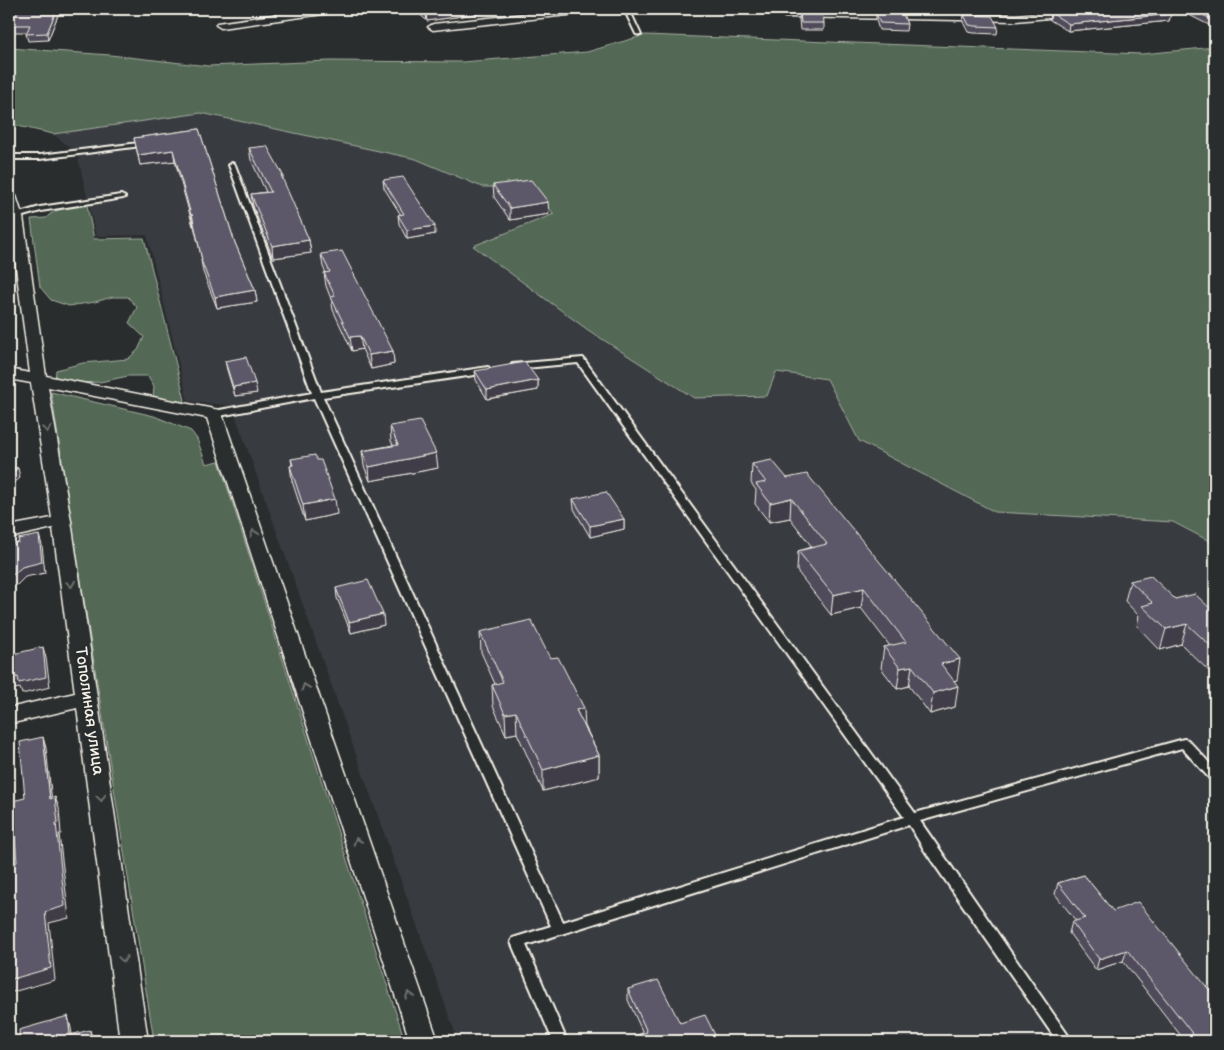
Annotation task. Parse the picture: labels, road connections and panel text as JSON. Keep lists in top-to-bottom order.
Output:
{
  "streets": {
    "street": ["Тополиная улица"]
  },
  "one_way": ["Тополиная улица"]
}
